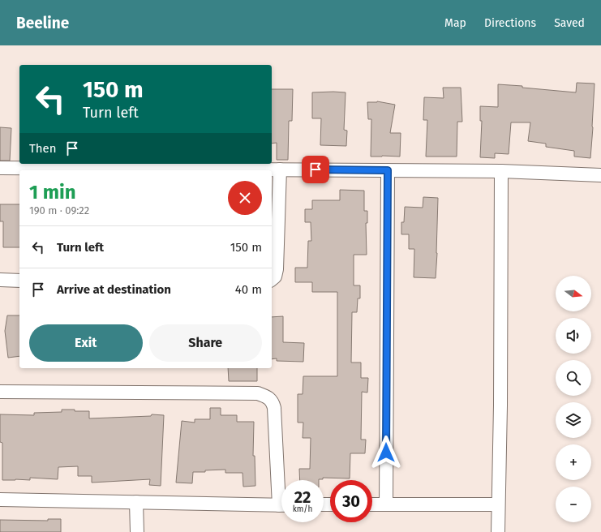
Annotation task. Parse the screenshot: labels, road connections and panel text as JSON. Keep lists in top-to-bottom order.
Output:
{
  "north": "right",
  "page": {
    "header": "Beeline",
    "nav": ["Map", "Directions", "Saved"],
    "turn": ["150 m", "Turn left"],
    "then": "Then",
    "heading": ["1 min", "190 m · 09:22"],
    "list": [
      {
        "name": "Turn left",
        "value": "150 m"
      },
      {
        "name": "Arrive at destination",
        "value": "40 m"
      }
    ],
    "map_buttons": ["+", "−"],
    "buttons": ["Exit", "Share"],
    "speed": "22 km/h",
    "limit": "30"
  }
}
